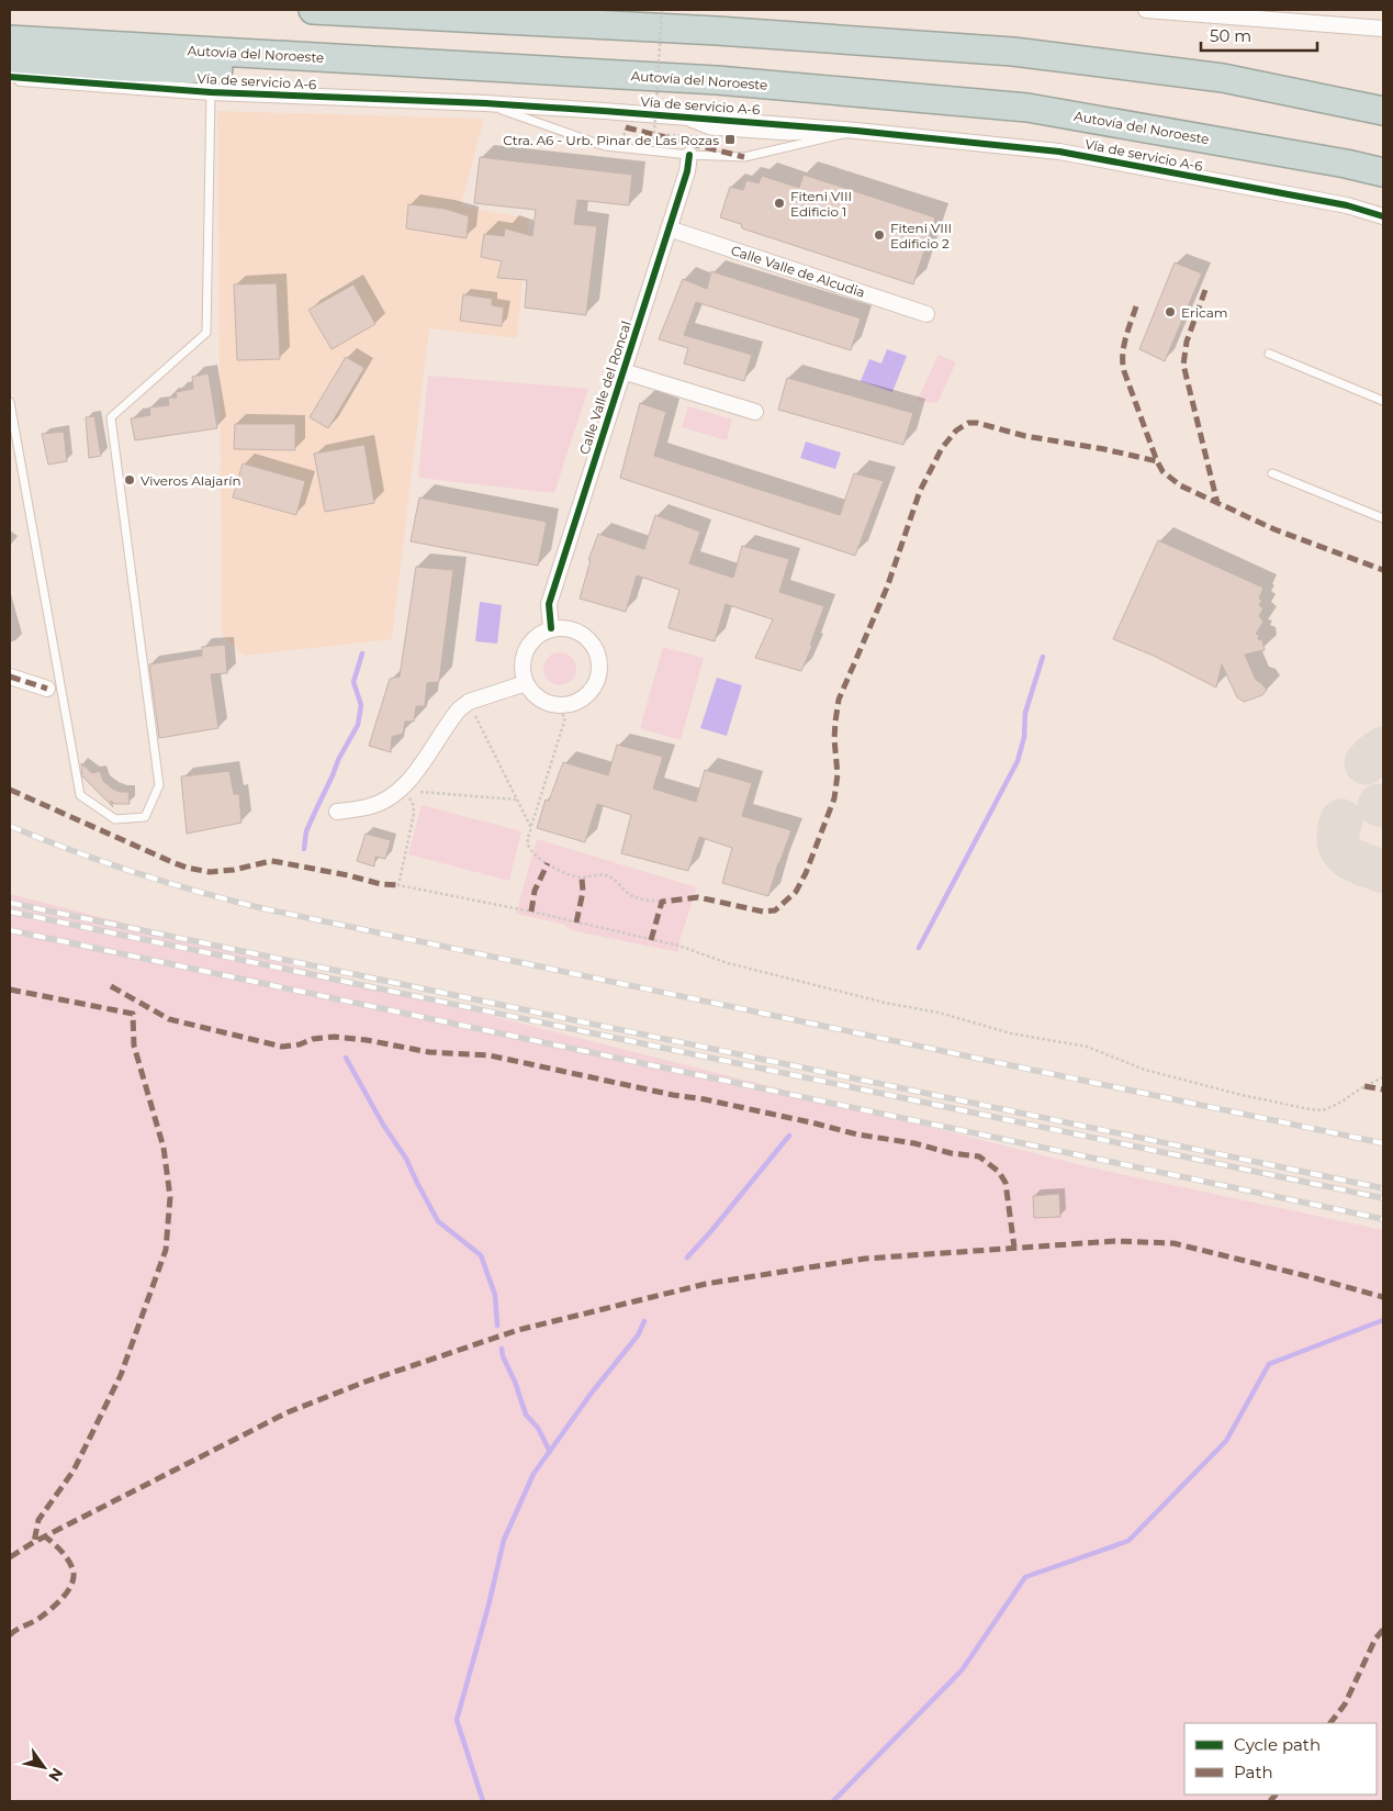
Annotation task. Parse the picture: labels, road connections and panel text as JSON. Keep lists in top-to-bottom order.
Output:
{
  "streets": {
    "highway": ["Autovía del Noroeste"],
    "street": ["Vía de servicio A-6", "Calle Valle de Alcudia", "Calle Valle del Roncal"]
  },
  "crossings": [
    ["Calle Valle de Alcudia", "Calle Valle del Roncal"]
  ],
  "places": {
    "transit": ["Ctra. A6 - Urb. Pinar de Las Rozas"],
    "other": [
      "Fiteni VIII Edificio 1",
      "Fiteni VIII Edificio 2",
      "Ericam",
      "Viveros Alajarín"
    ]
  },
  "legend": ["Cycle path", "Path"],
  "scale_bar": "50 m",
  "north": "bottom right"
}
